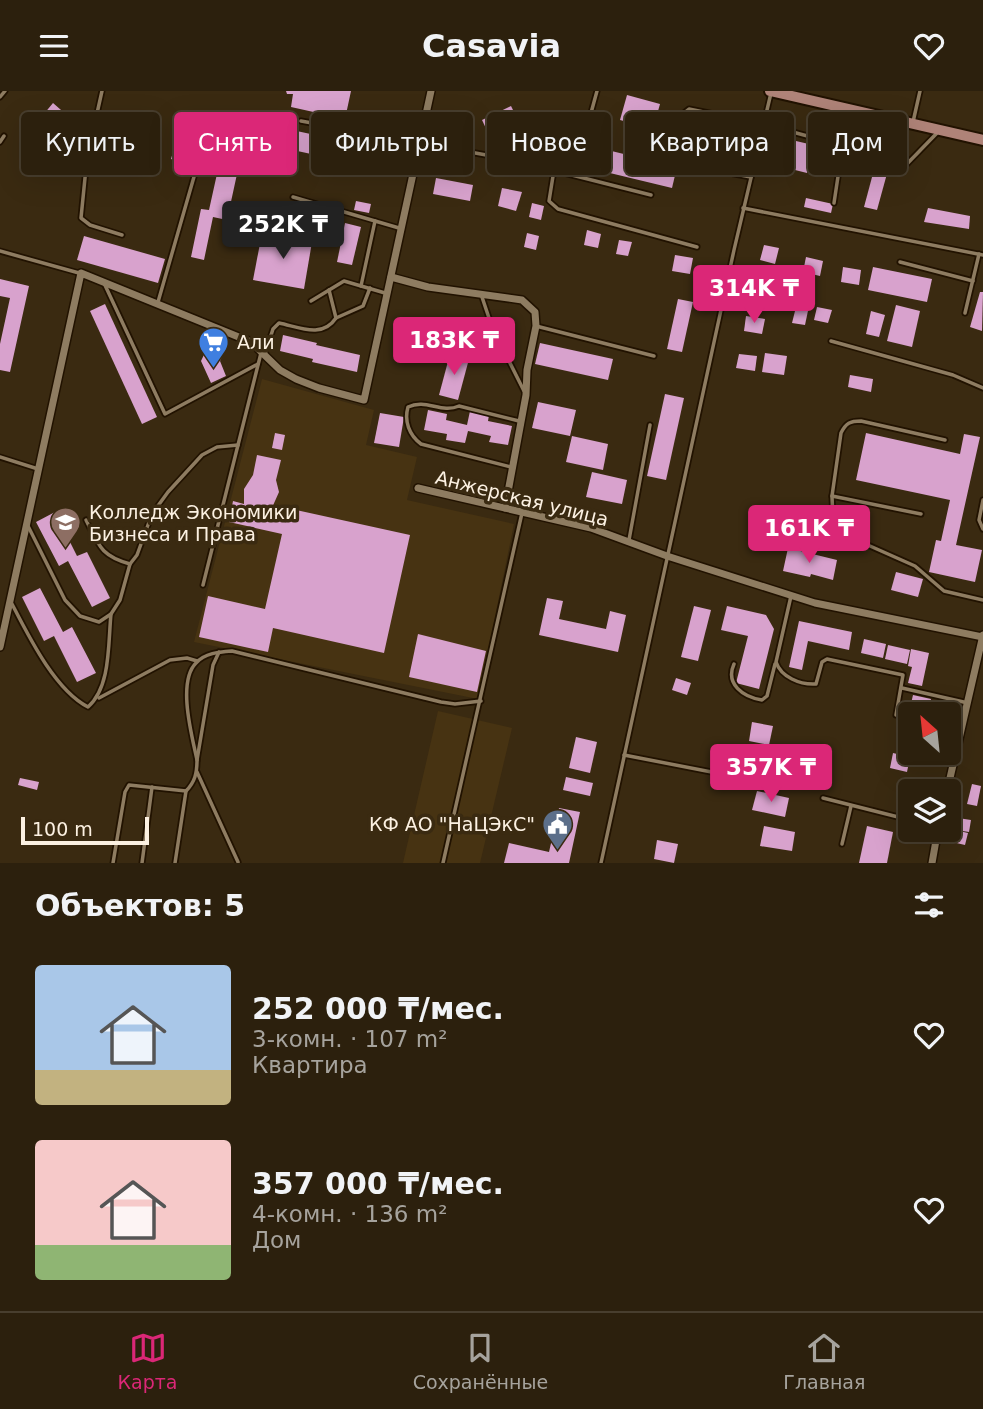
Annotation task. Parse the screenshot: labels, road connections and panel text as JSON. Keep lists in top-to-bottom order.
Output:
{
  "streets": {
    "street": ["Анжерская улица"]
  },
  "places": {
    "supermarket": ["Али"],
    "school or university": ["Колледж Экономики Бизнеса и Права"],
    "public building": ["КФ АО \"НаЦЭкС\""]
  },
  "scale_bar": "100 m",
  "north": "top left",
  "page": {
    "header": "Casavia",
    "chip": [
      "Купить",
      "Снять",
      "Фильтры",
      "Новое",
      "Квартира",
      "Дом"
    ],
    "price": [
      "252K ₸",
      "314K ₸",
      "183K ₸",
      "161K ₸",
      "357K ₸"
    ],
    "scale": "100 m",
    "heading": "Объектов: 5",
    "list": [
      {
        "name": "252 000 ₸/мес.",
        "note": "3-комн. · 107 m² · Квартира"
      },
      {
        "name": "357 000 ₸/мес.",
        "note": "4-комн. · 136 m² · Дом"
      }
    ],
    "tabs": ["Карта", "Сохранённые", "Главная"]
  }
}
